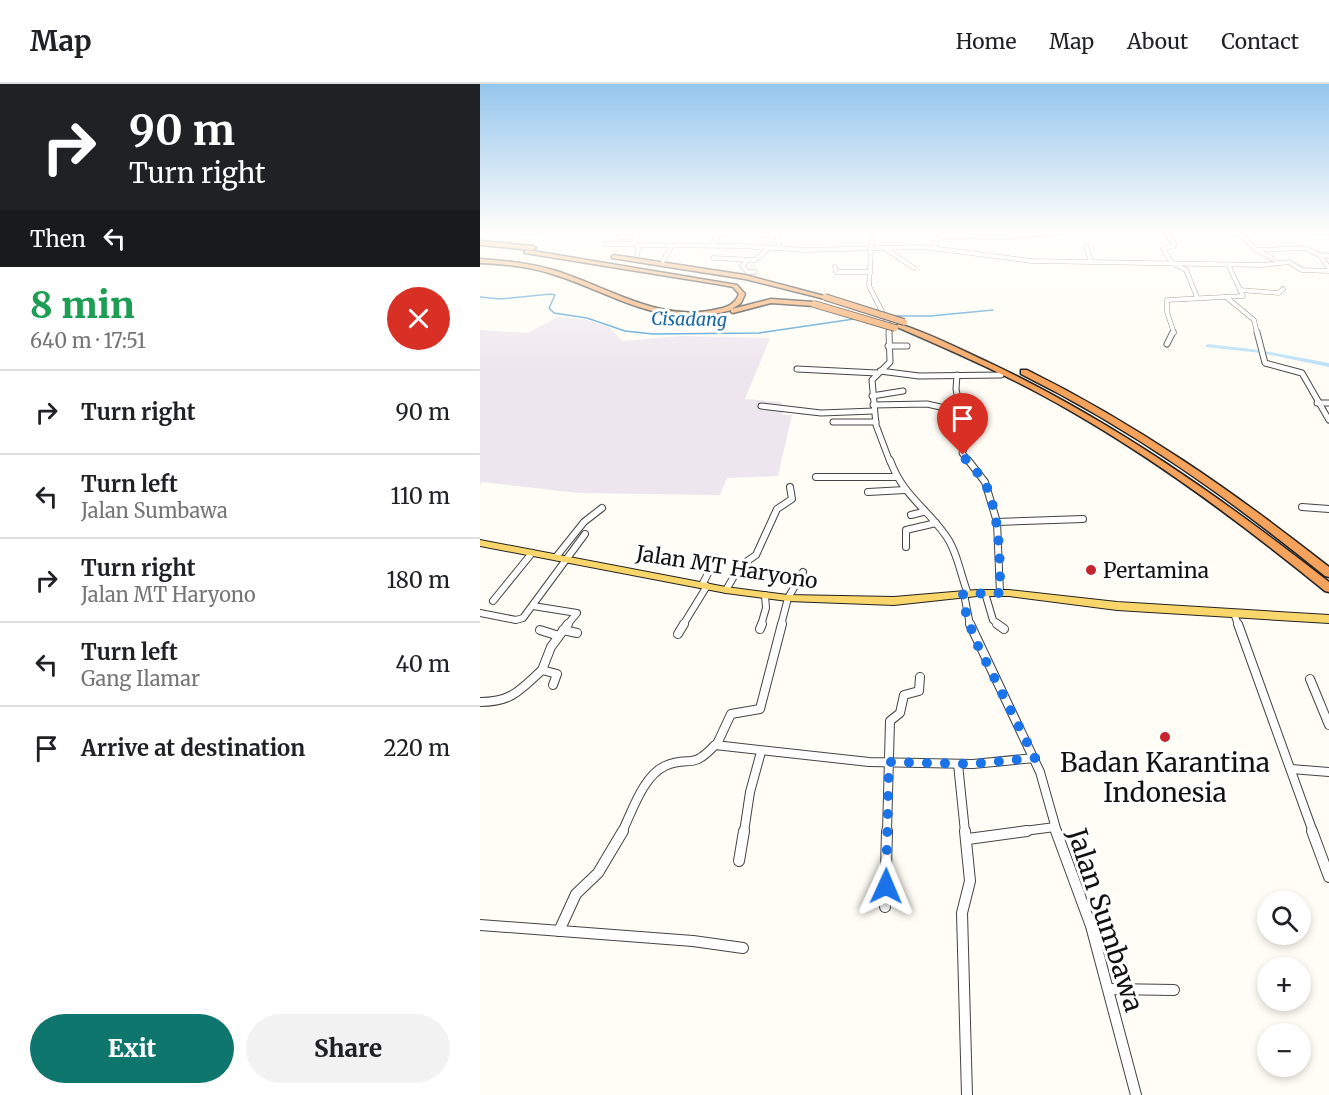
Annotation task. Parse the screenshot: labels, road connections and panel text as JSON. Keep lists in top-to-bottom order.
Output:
{
  "streets": {
    "main road": ["Jalan MT Haryono"],
    "street": ["Jalan Sumbawa"]
  },
  "crossings": [
    ["Jalan MT Haryono", "Jalan Sumbawa"]
  ],
  "water": ["Cisadang"],
  "places": ["Pertamina", "Badan Karantina Indonesia"],
  "page": {
    "header": "Map",
    "nav": [
      "Home",
      "Map",
      "About",
      "Contact"
    ],
    "turn": ["90 m", "Turn right"],
    "then": "Then",
    "heading": ["8 min", "640 m · 17:51"],
    "list": [
      {
        "name": "Turn right",
        "value": "90 m"
      },
      {
        "name": "Turn left",
        "note": "Jalan Sumbawa",
        "value": "110 m"
      },
      {
        "name": "Turn right",
        "note": "Jalan MT Haryono",
        "value": "180 m"
      },
      {
        "name": "Turn left",
        "note": "Gang Ilamar",
        "value": "40 m"
      },
      {
        "name": "Arrive at destination",
        "value": "220 m"
      }
    ],
    "map_buttons": ["+", "−"],
    "buttons": ["Exit", "Share"]
  }
}
